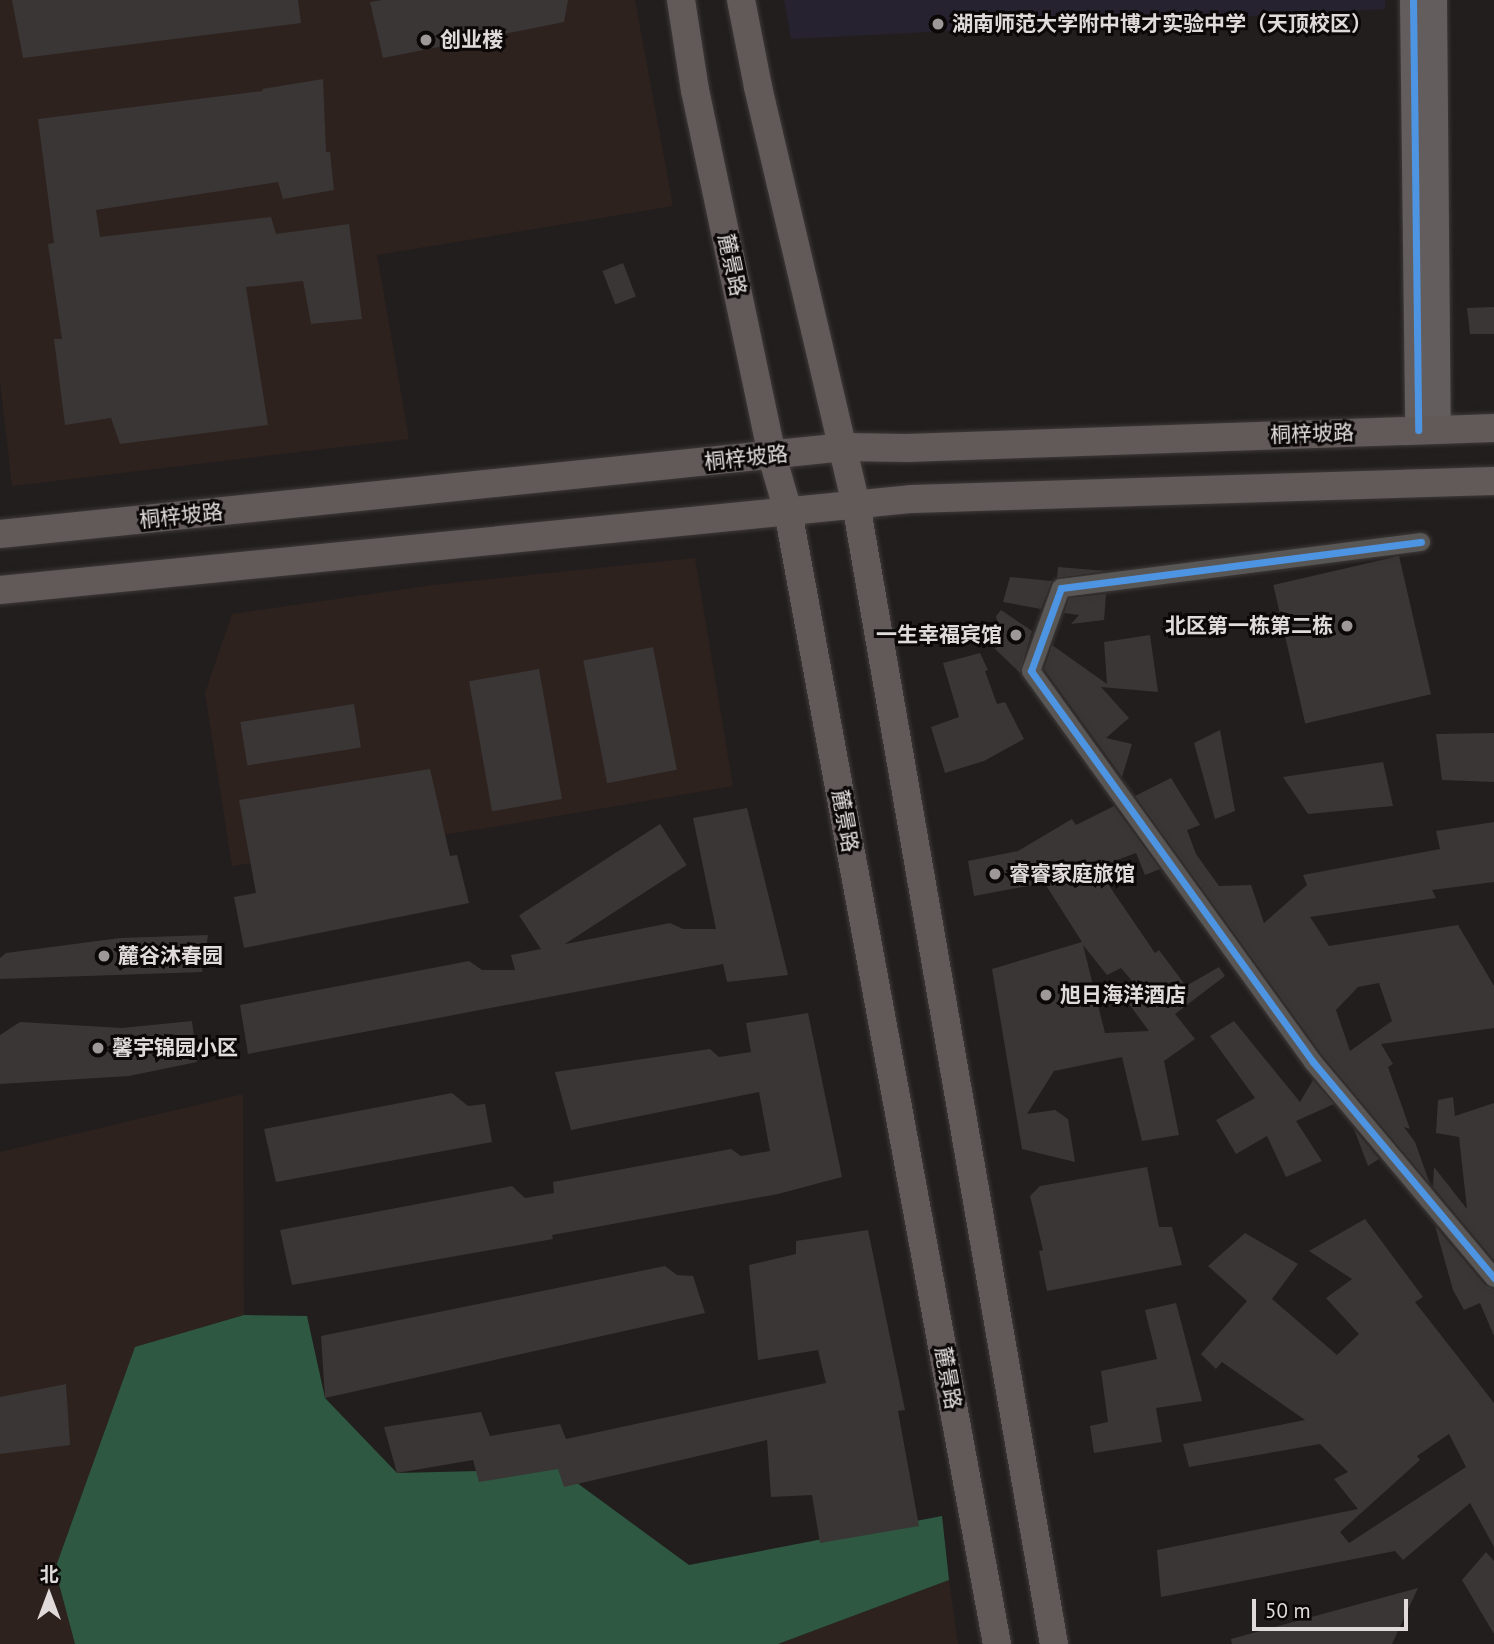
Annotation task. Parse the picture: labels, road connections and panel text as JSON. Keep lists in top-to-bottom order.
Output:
{
  "streets": {
    "main road": ["麓景路", "桐梓坡路"]
  },
  "crossings": [
    ["麓景路", "桐梓坡路"]
  ],
  "places": [
    "湖南师范大学附中博才实验中学（天顶校区）",
    "创业楼",
    "北区第一栋第二栋",
    "一生幸福宾馆",
    "睿睿家庭旅馆",
    "麓谷沐春园",
    "旭日海洋酒店",
    "馨宇锦园小区"
  ],
  "scale_bar": "50 m",
  "north": "top"
}
